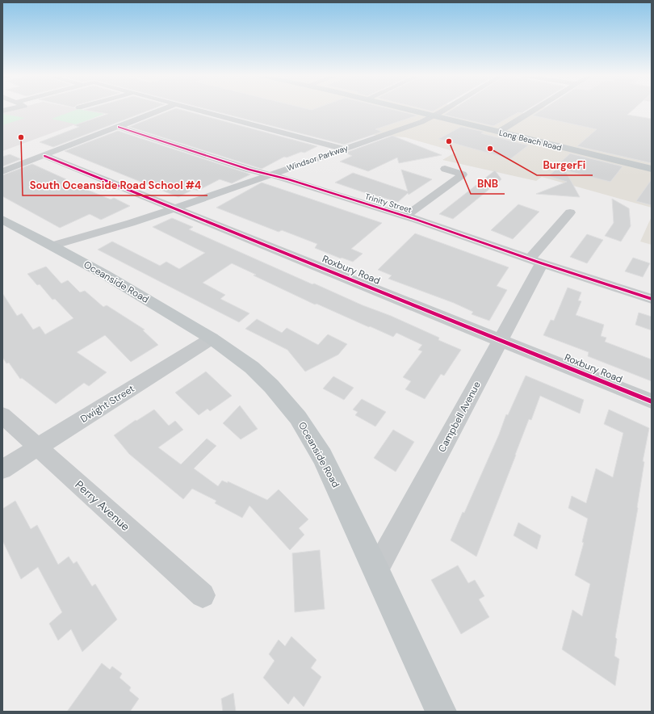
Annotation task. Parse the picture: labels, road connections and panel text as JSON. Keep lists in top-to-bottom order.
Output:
{
  "streets": {
    "main road": ["Long Beach Road", "Oceanside Road"],
    "street": [
      "Windsor Parkway",
      "Trinity Street",
      "Roxbury Road",
      "Dwight Street",
      "Campbell Avenue",
      "Perry Avenue"
    ]
  },
  "crossings": [
    ["Long Beach Road", "Windsor Parkway"],
    ["Windsor Parkway", "Trinity Street"],
    ["Windsor Parkway", "Roxbury Road"],
    ["Windsor Parkway", "Oceanside Road"],
    ["Trinity Street", "Campbell Avenue"],
    ["Roxbury Road", "Campbell Avenue"],
    ["Oceanside Road", "Dwight Street"],
    ["Oceanside Road", "Campbell Avenue"],
    ["Dwight Street", "Perry Avenue"]
  ],
  "places": ["South Oceanside Road School #4", "BNB", "BurgerFi"]
}
